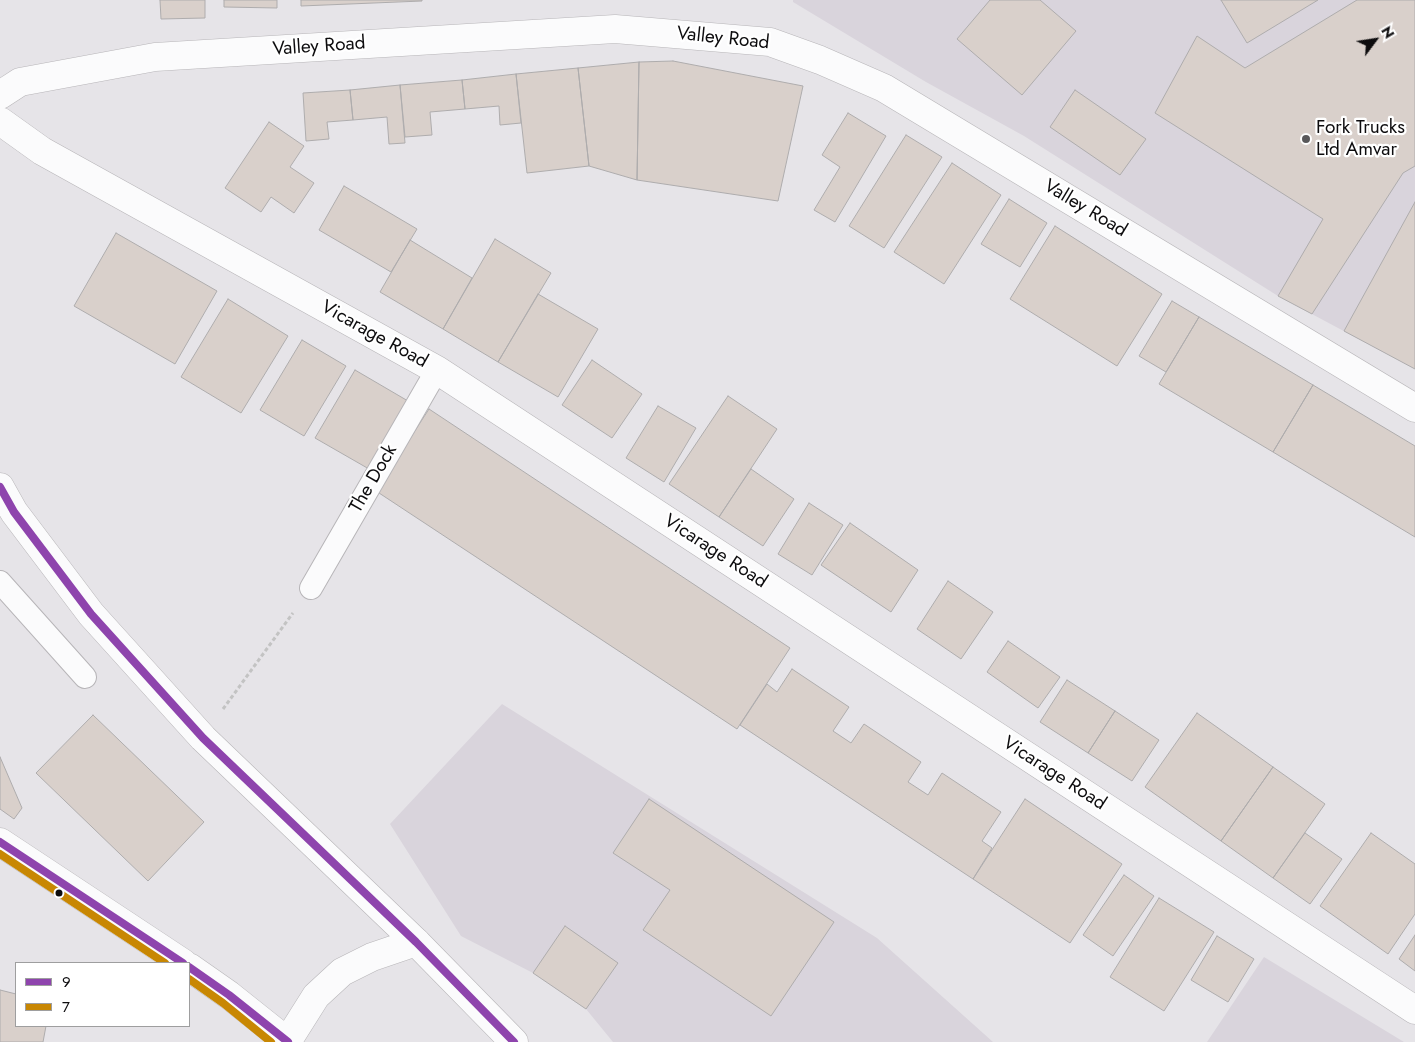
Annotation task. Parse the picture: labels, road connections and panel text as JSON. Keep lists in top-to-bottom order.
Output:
{
  "streets": {
    "main road": ["Valley Road", "Vicarage Road"],
    "lane": ["The Dock"]
  },
  "crossings": [
    ["Vicarage Road", "The Dock"]
  ],
  "places": ["Fork Trucks Ltd Amvar"],
  "lines": ["transit line 9", "transit line 7"],
  "legend": ["9", "7"],
  "north": "top right"
}
